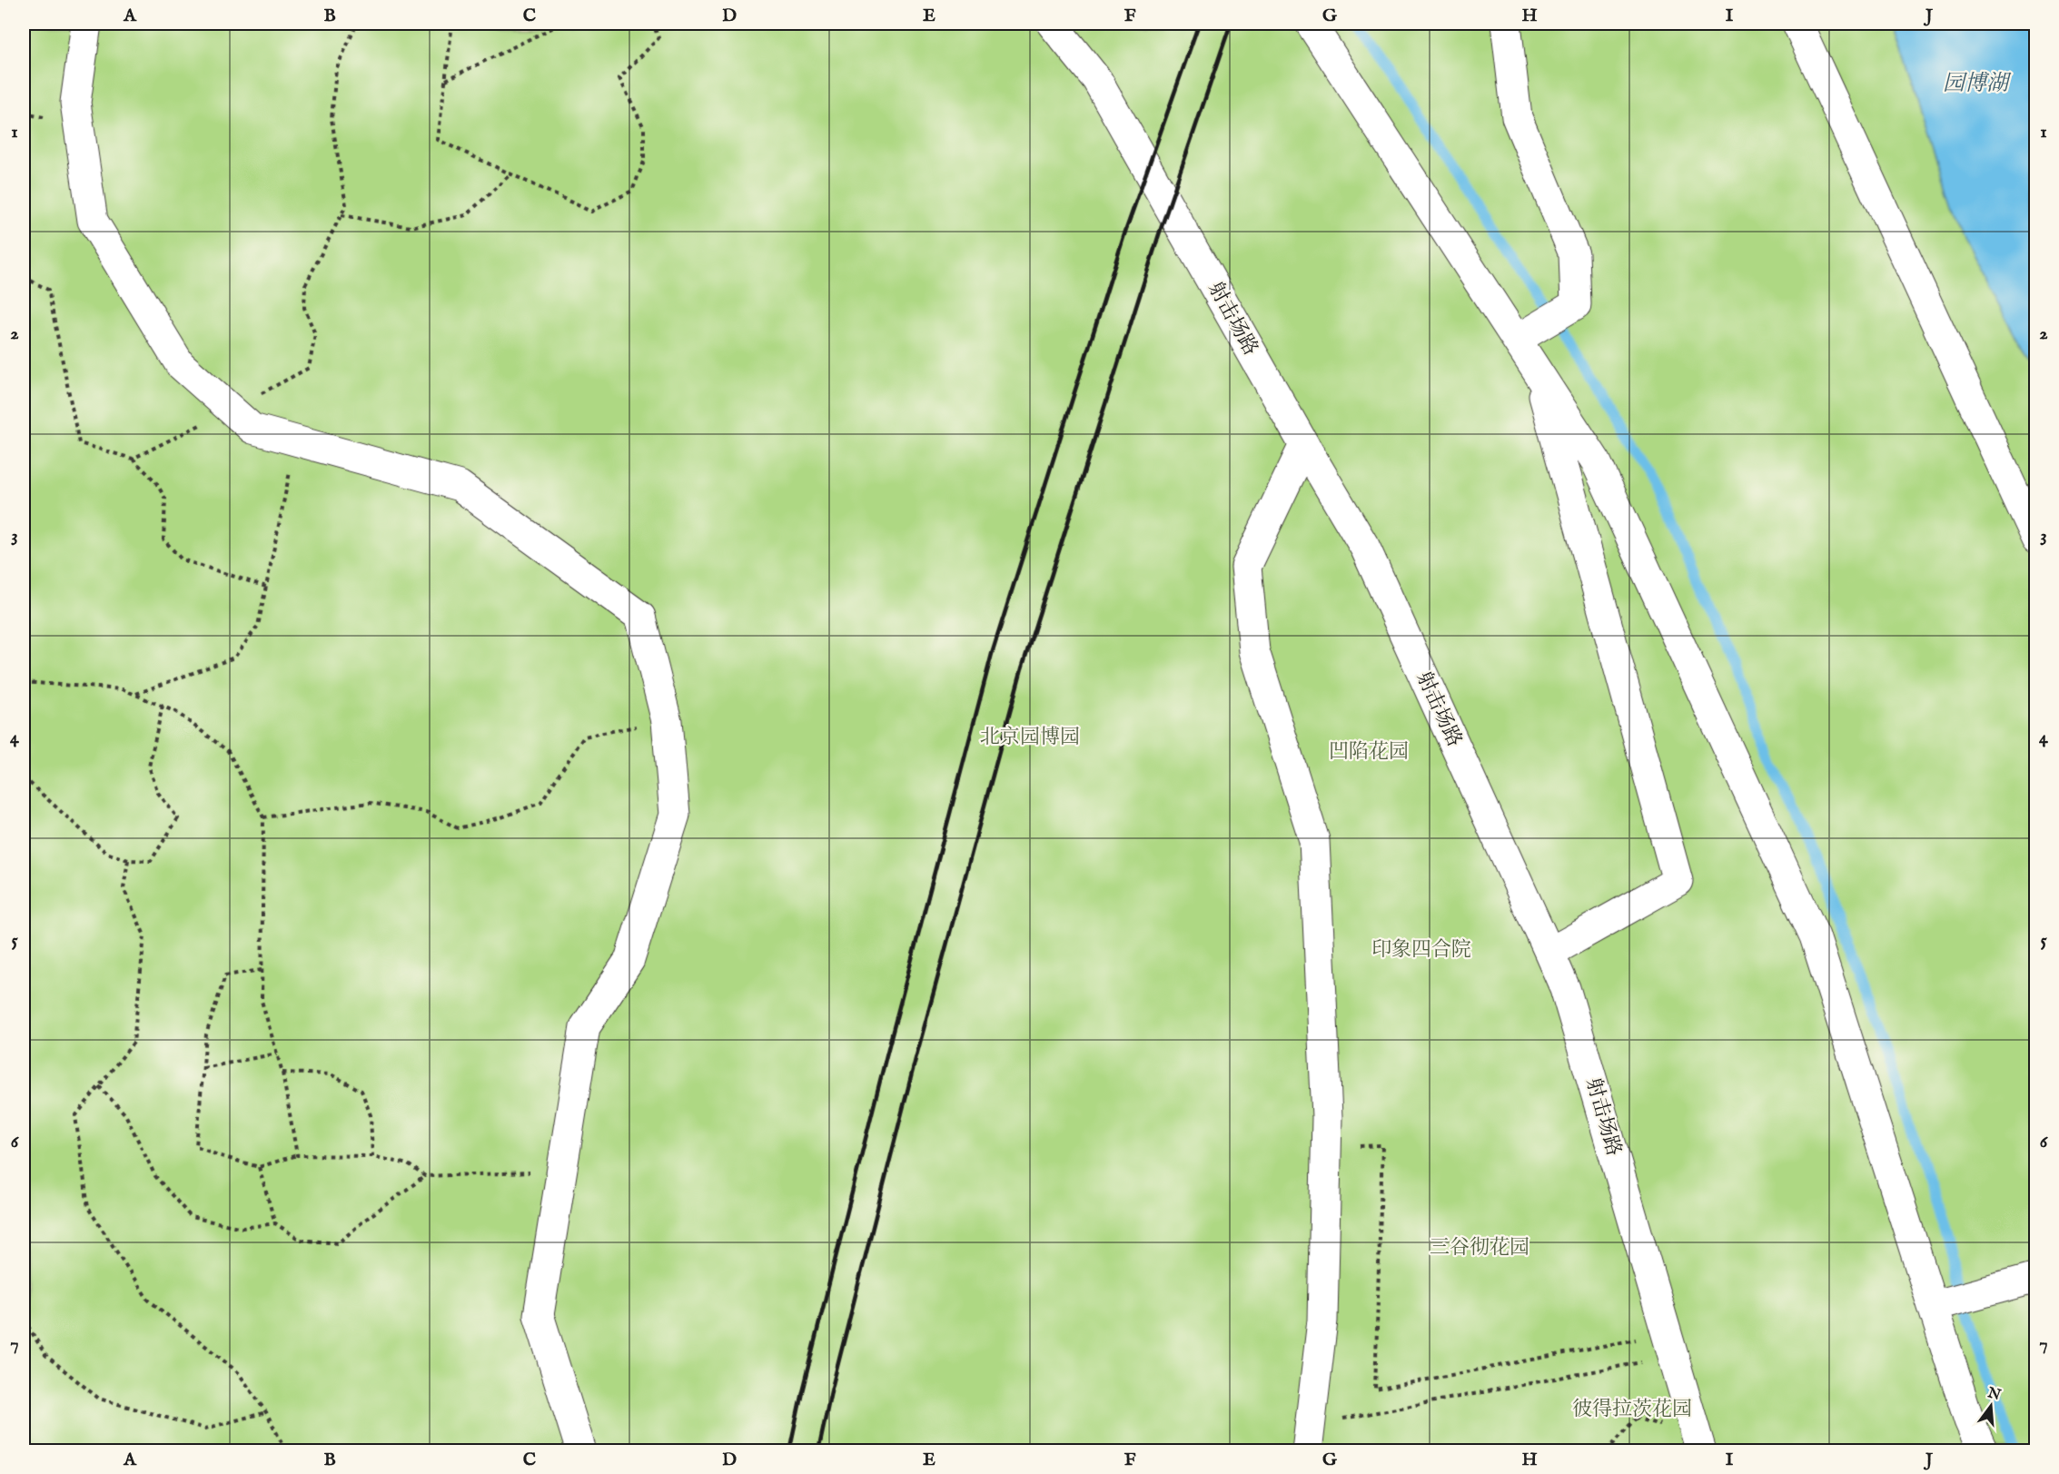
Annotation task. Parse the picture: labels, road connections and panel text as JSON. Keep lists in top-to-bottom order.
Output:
{
  "streets": {
    "street": ["射击场路"]
  },
  "water": ["园博湖"],
  "parks": [
    "北京园博园",
    "凹陷花园",
    "印象四合院",
    "三谷彻花园",
    "彼得拉茨花园"
  ],
  "north": "top",
  "grid": {
    "columns": [
      "A",
      "B",
      "C",
      "D",
      "E",
      "F",
      "G",
      "H",
      "I",
      "J"
    ],
    "rows": [
      "1",
      "2",
      "3",
      "4",
      "5",
      "6",
      "7"
    ]
  }
}
